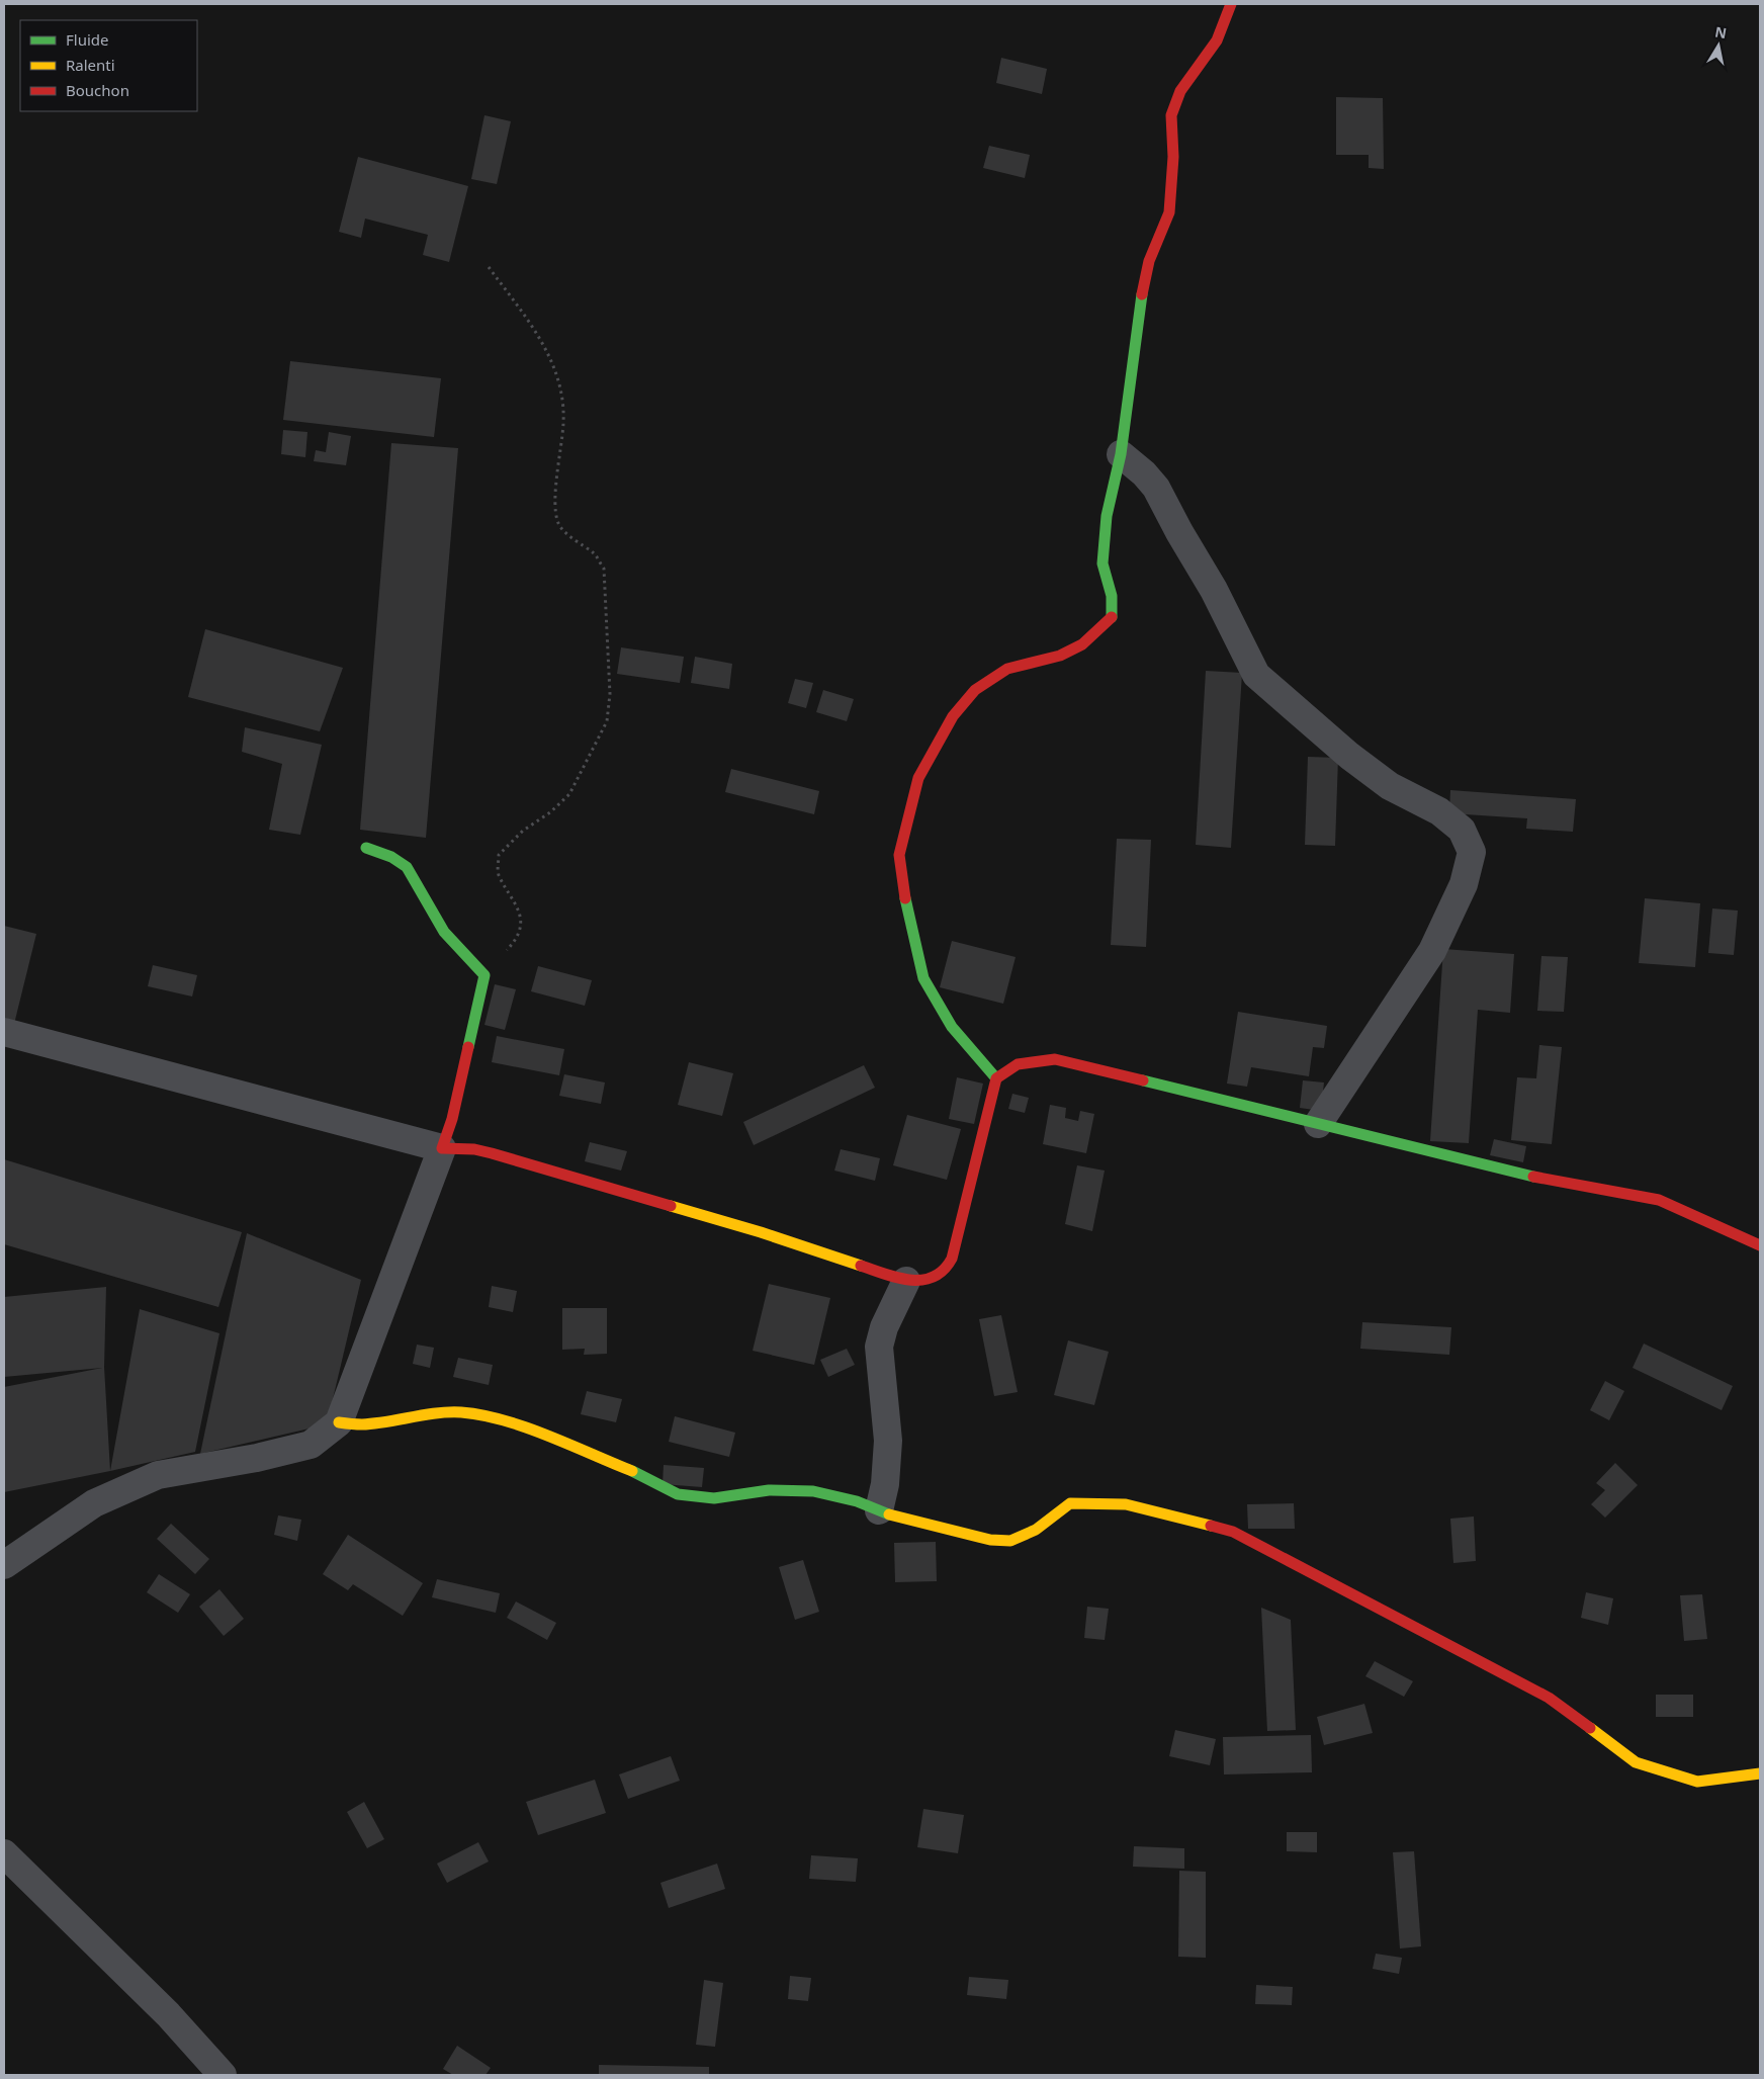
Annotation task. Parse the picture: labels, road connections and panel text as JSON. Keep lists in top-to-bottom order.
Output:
{
  "legend": ["Fluide", "Ralenti", "Bouchon"],
  "north": "top"
}
